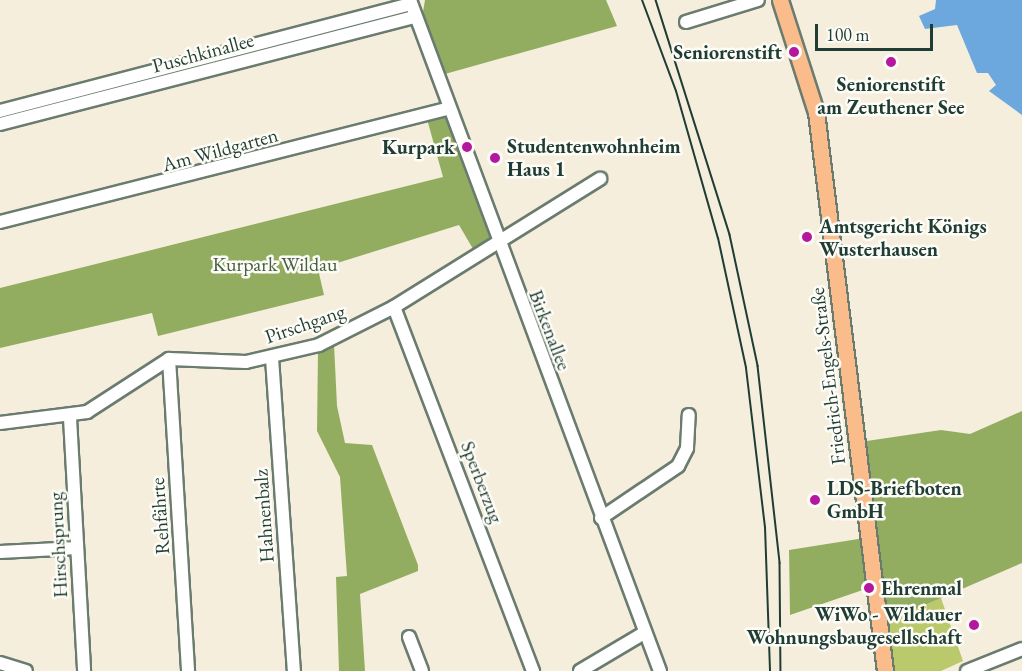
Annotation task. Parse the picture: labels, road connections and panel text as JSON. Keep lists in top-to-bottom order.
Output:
{
  "streets": {
    "main road": ["Friedrich-Engels-Straße"],
    "street": [
      "Puschkinallee",
      "Am Wildgarten",
      "Pirschgang",
      "Birkenallee",
      "Sperberzug",
      "Rehfährte",
      "Hahnenbalz",
      "Hirschsprung"
    ]
  },
  "crossings": [
    ["Puschkinallee", "Birkenallee"],
    ["Am Wildgarten", "Birkenallee"],
    ["Pirschgang", "Birkenallee"],
    ["Pirschgang", "Sperberzug"],
    ["Pirschgang", "Rehfährte"],
    ["Pirschgang", "Hahnenbalz"]
  ],
  "parks": ["Kurpark Wildau"],
  "places": [
    "Seniorenstift",
    "Seniorenstift am Zeuthener See",
    "Kurpark",
    "Studentenwohnheim Haus 1",
    "Amtsgericht Königs Wusterhausen",
    "LDS-Briefboten GmbH",
    "Ehrenmal",
    "WiWo - Wildauer Wohnungsbaugesellschaft"
  ],
  "scale_bar": "100 m"
}
